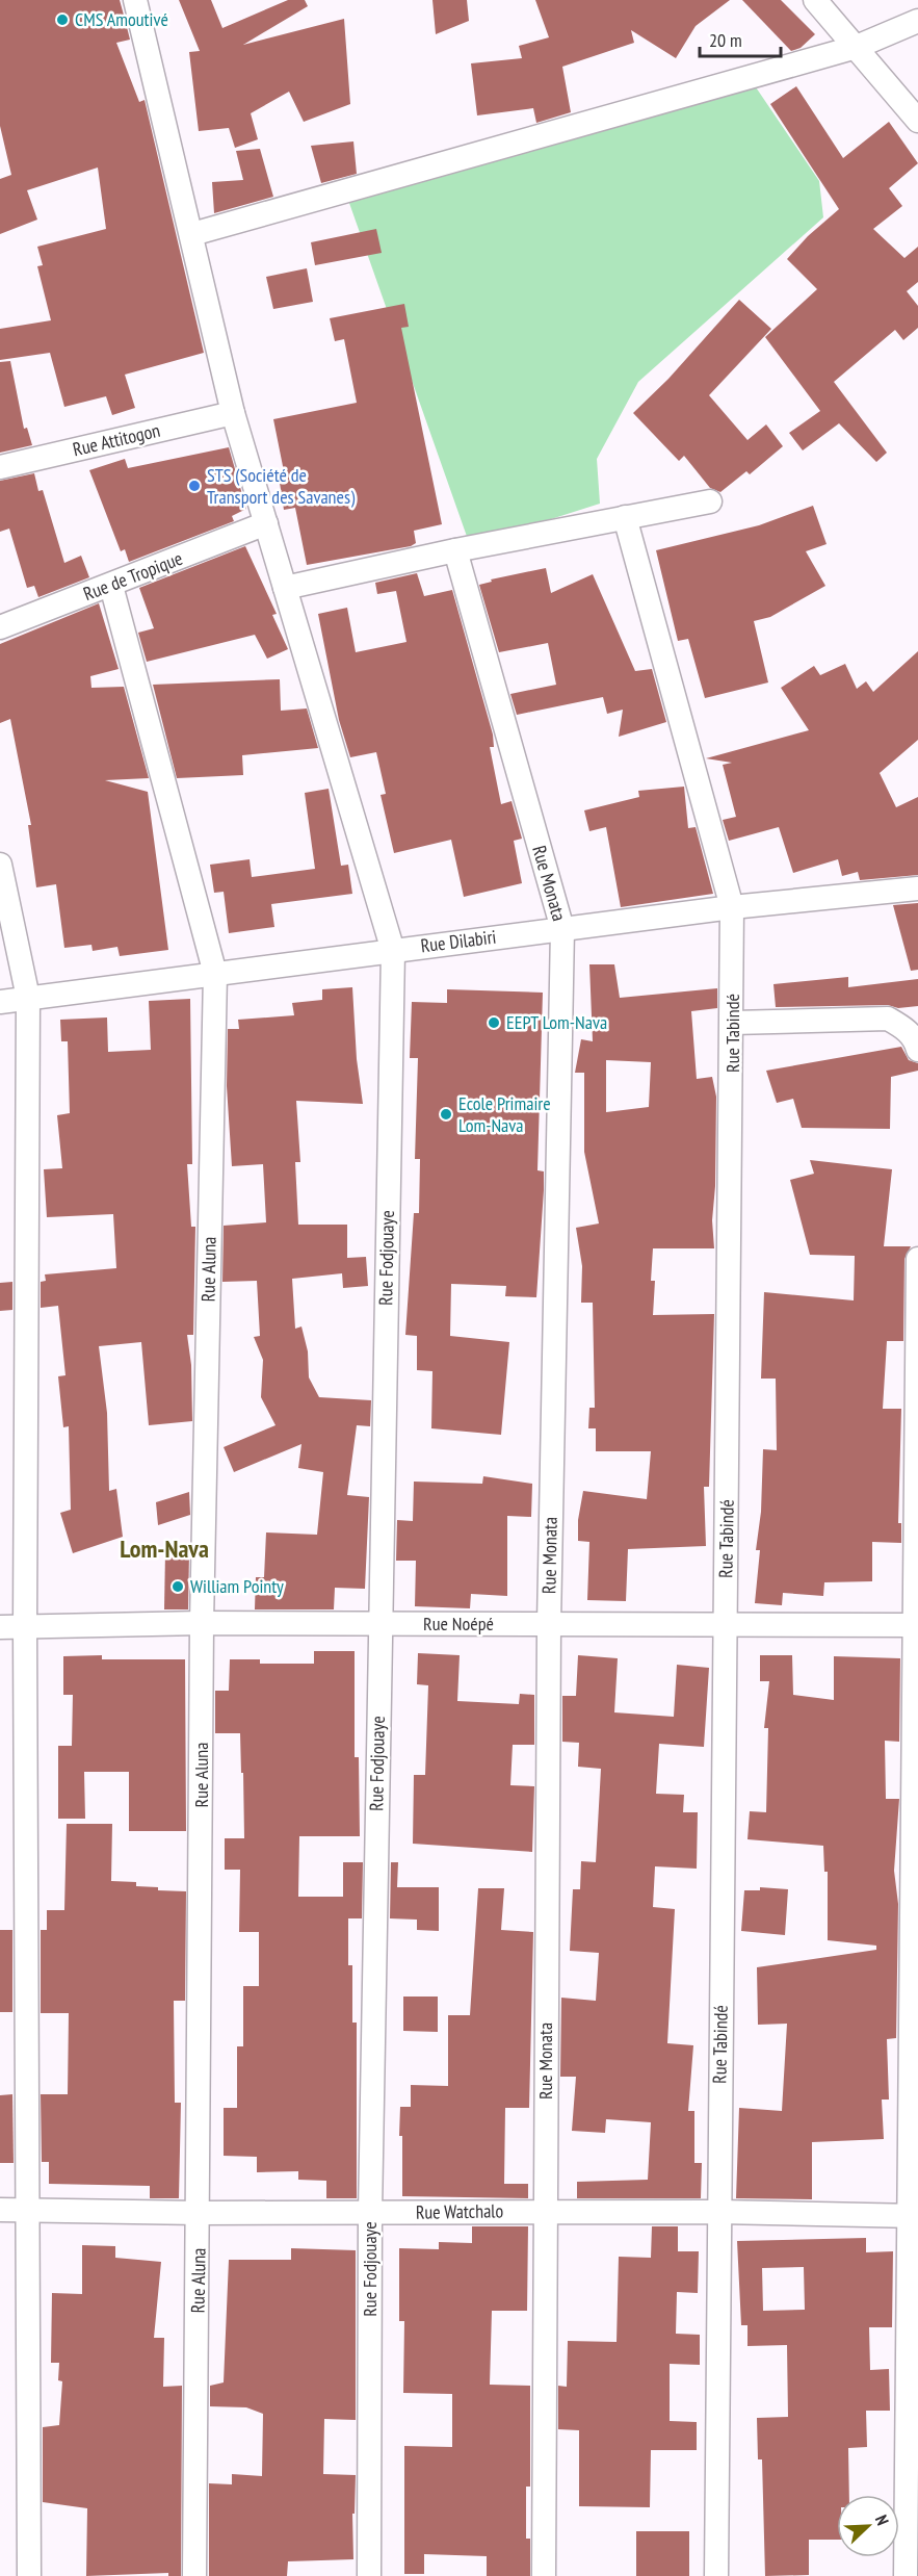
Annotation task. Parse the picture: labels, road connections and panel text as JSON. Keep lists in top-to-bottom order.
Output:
{
  "streets": {
    "street": [
      "Rue Attitogon",
      "Rue de Tropique",
      "Rue Monata",
      "Rue Dilabiri",
      "Rue Tabindé",
      "Rue Fodjouaye",
      "Rue Aluna",
      "Rue Noépé",
      "Rue Watchalo"
    ]
  },
  "crossings": [
    ["Rue Attitogon", "Rue Fodjouaye"],
    ["Rue de Tropique", "Rue Fodjouaye"],
    ["Rue de Tropique", "Rue Aluna"],
    ["Rue Monata", "Rue Dilabiri"],
    ["Rue Monata", "Rue Noépé"],
    ["Rue Monata", "Rue Watchalo"],
    ["Rue Dilabiri", "Rue Tabindé"],
    ["Rue Dilabiri", "Rue Fodjouaye"],
    ["Rue Dilabiri", "Rue Aluna"],
    ["Rue Tabindé", "Rue Noépé"],
    ["Rue Tabindé", "Rue Watchalo"],
    ["Rue Fodjouaye", "Rue Noépé"],
    ["Rue Fodjouaye", "Rue Watchalo"],
    ["Rue Aluna", "Rue Noépé"],
    ["Rue Aluna", "Rue Watchalo"]
  ],
  "districts": ["Lom-Nava"],
  "places": [
    "CMS Amoutivé",
    "STS (Société de Transport des Savanes)",
    "EEPT Lom-Nava",
    "Ecole Primaire Lom-Nava",
    "William Pointy"
  ],
  "scale_bar": "20 m",
  "north": "top right"
}
